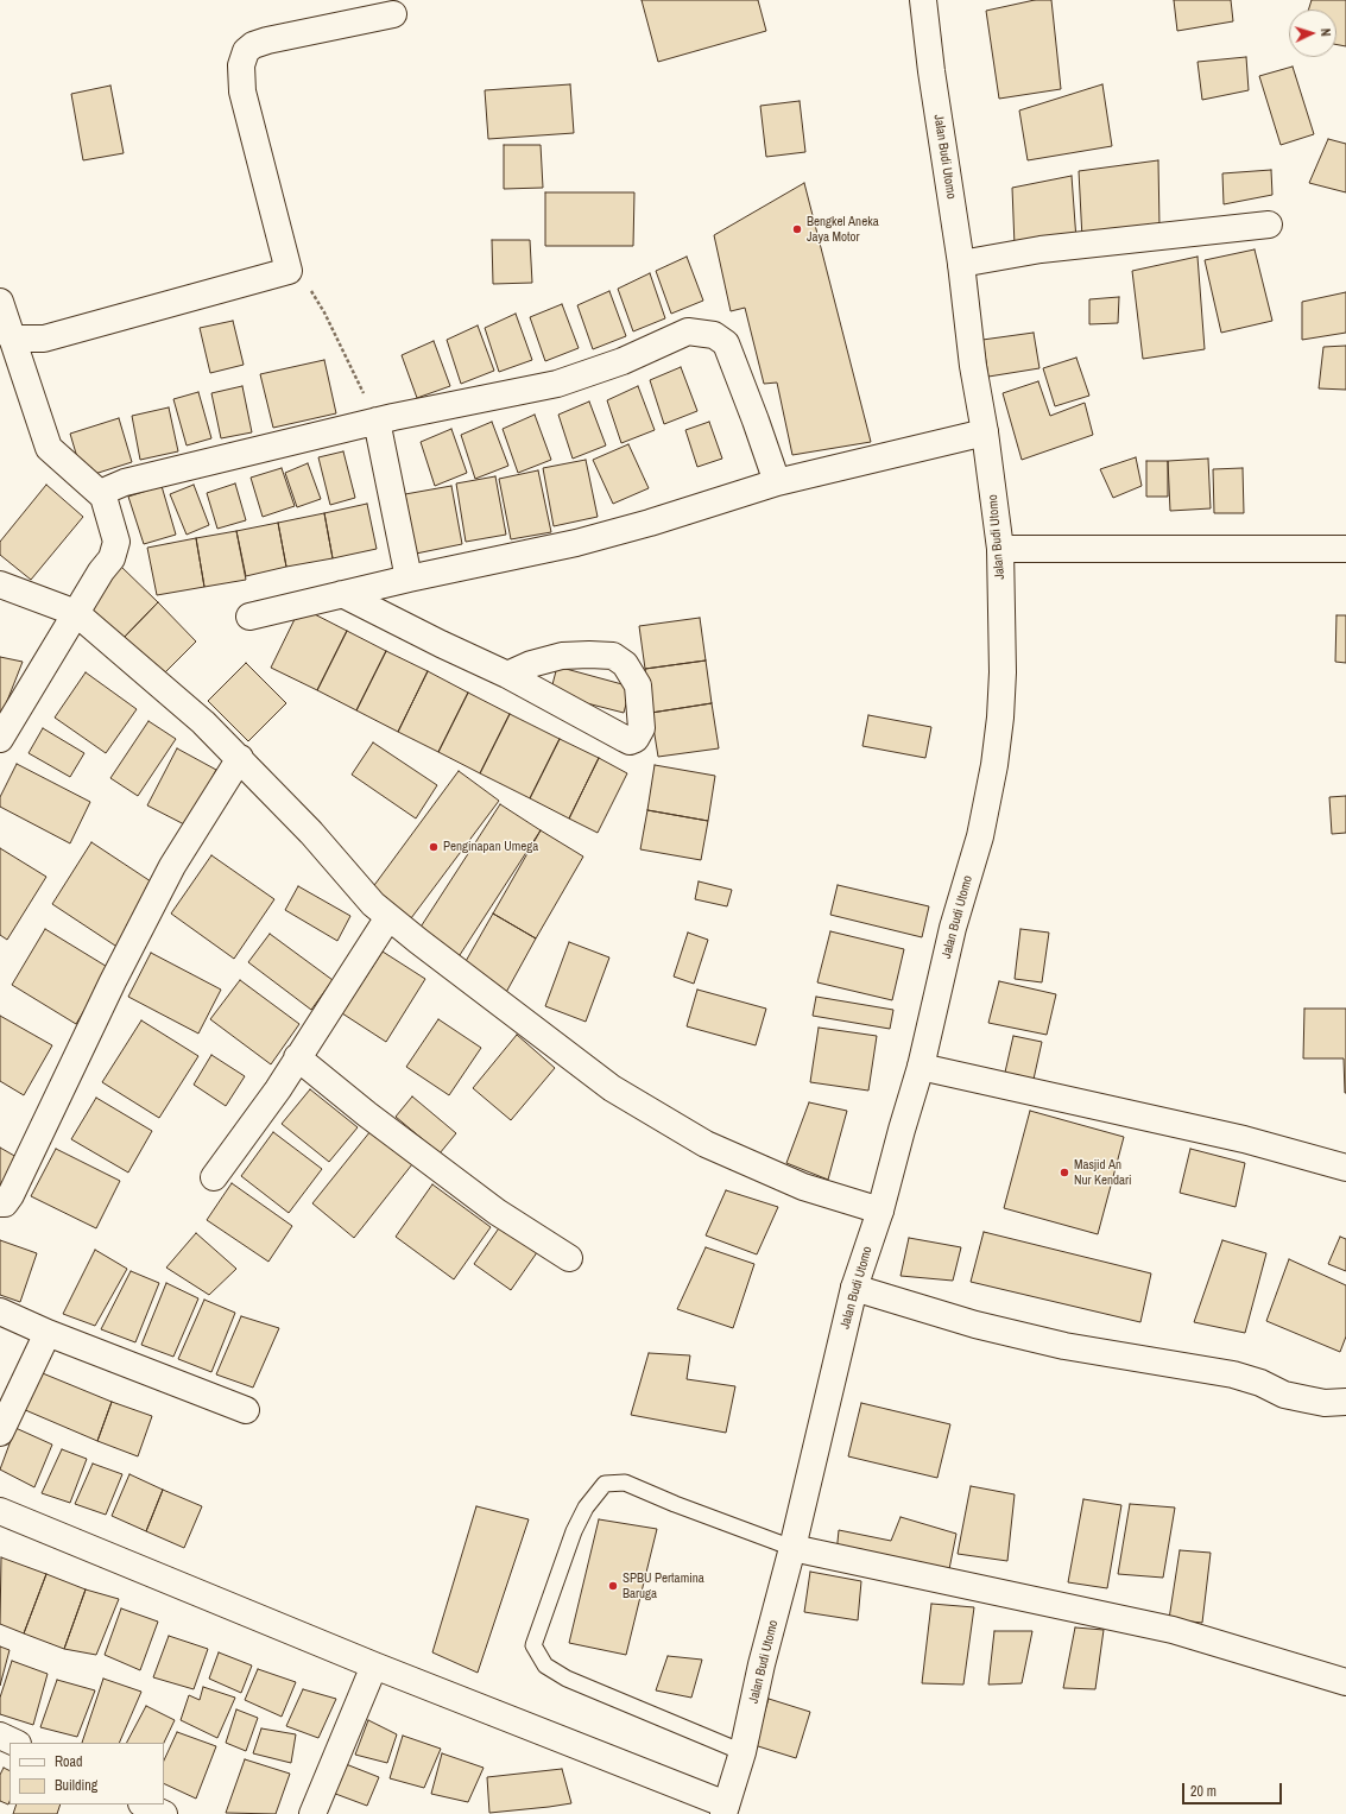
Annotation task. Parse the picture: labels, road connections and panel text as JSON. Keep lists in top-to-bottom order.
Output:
{
  "streets": {
    "street": ["Jalan Budi Utomo"]
  },
  "places": [
    "Bengkel Aneka Jaya Motor",
    "Penginapan Umega",
    "Masjid An Nur Kendari",
    "SPBU Pertamina Baruga"
  ],
  "legend": ["Road", "Building"],
  "scale_bar": "20 m",
  "north": "right"
}
